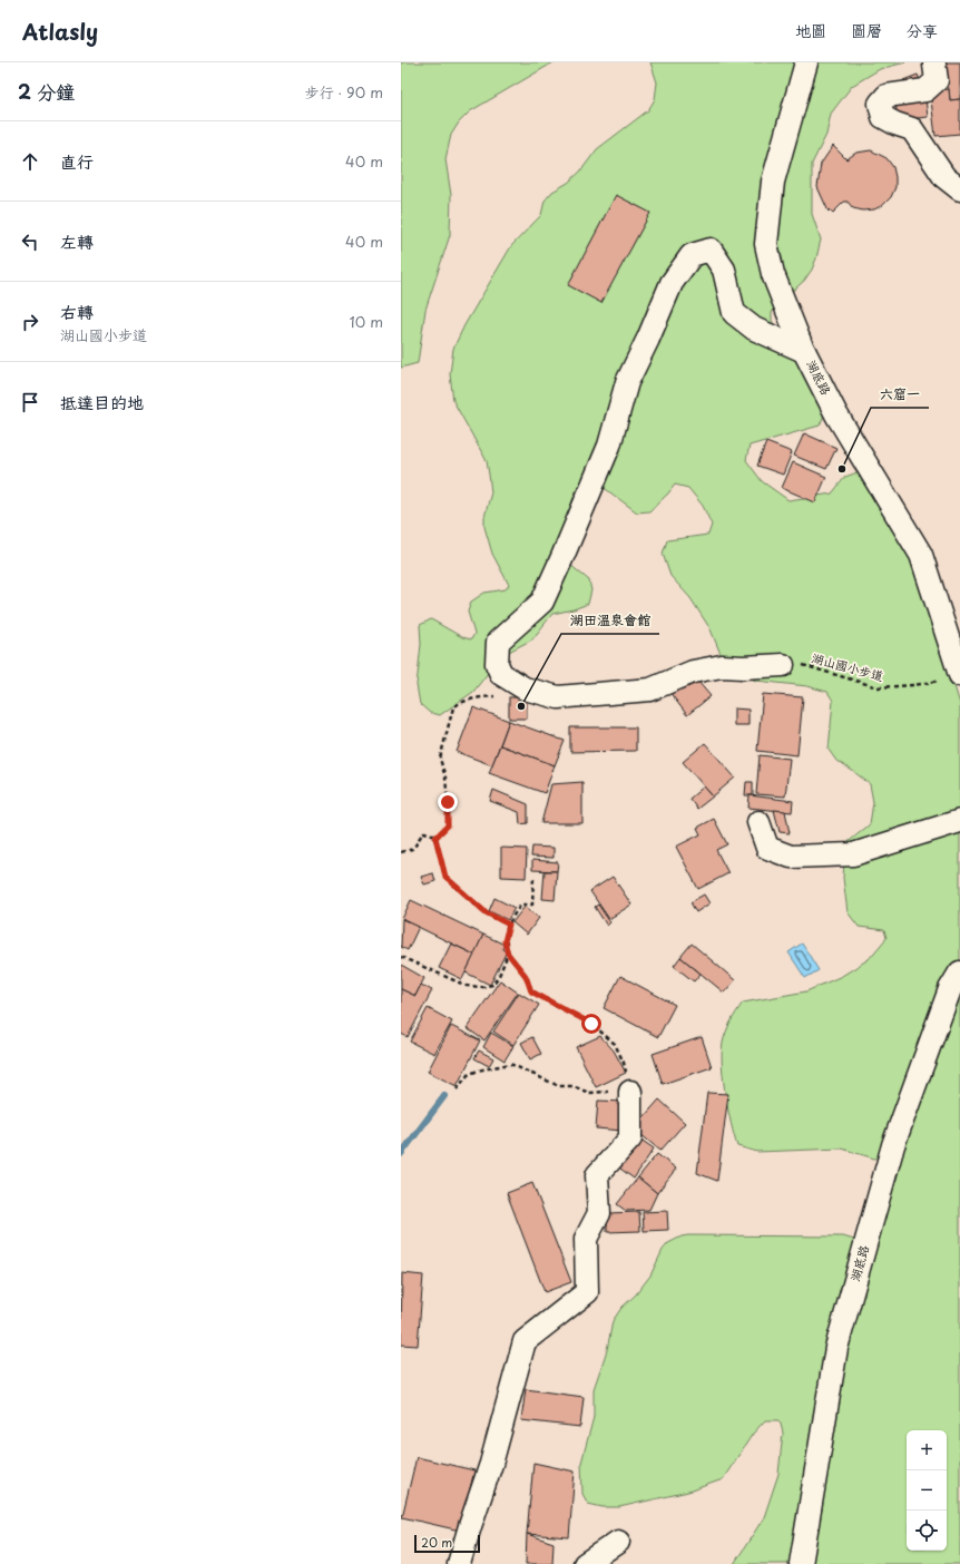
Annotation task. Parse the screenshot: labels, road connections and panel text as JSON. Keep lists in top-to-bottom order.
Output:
{
  "streets": {
    "street": ["湖底路"],
    "path": ["湖山國小步道"]
  },
  "crossings": [
    ["湖底路", "湖山國小步道"]
  ],
  "places": ["六窟一", "湖田溫泉會館"],
  "scale_bar": "20 m",
  "page": {
    "header": "Atlasly",
    "nav": ["地圖", "圖層", "分享"],
    "heading": ["2 分鐘", "步行 · 90 m"],
    "list": [
      ["直行", "40 m"],
      ["左轉", "40 m"],
      ["右轉", "湖山國小步道", "10 m"],
      "抵達目的地"
    ],
    "map_buttons": ["+", "−"],
    "scale": "20 m"
  }
}
